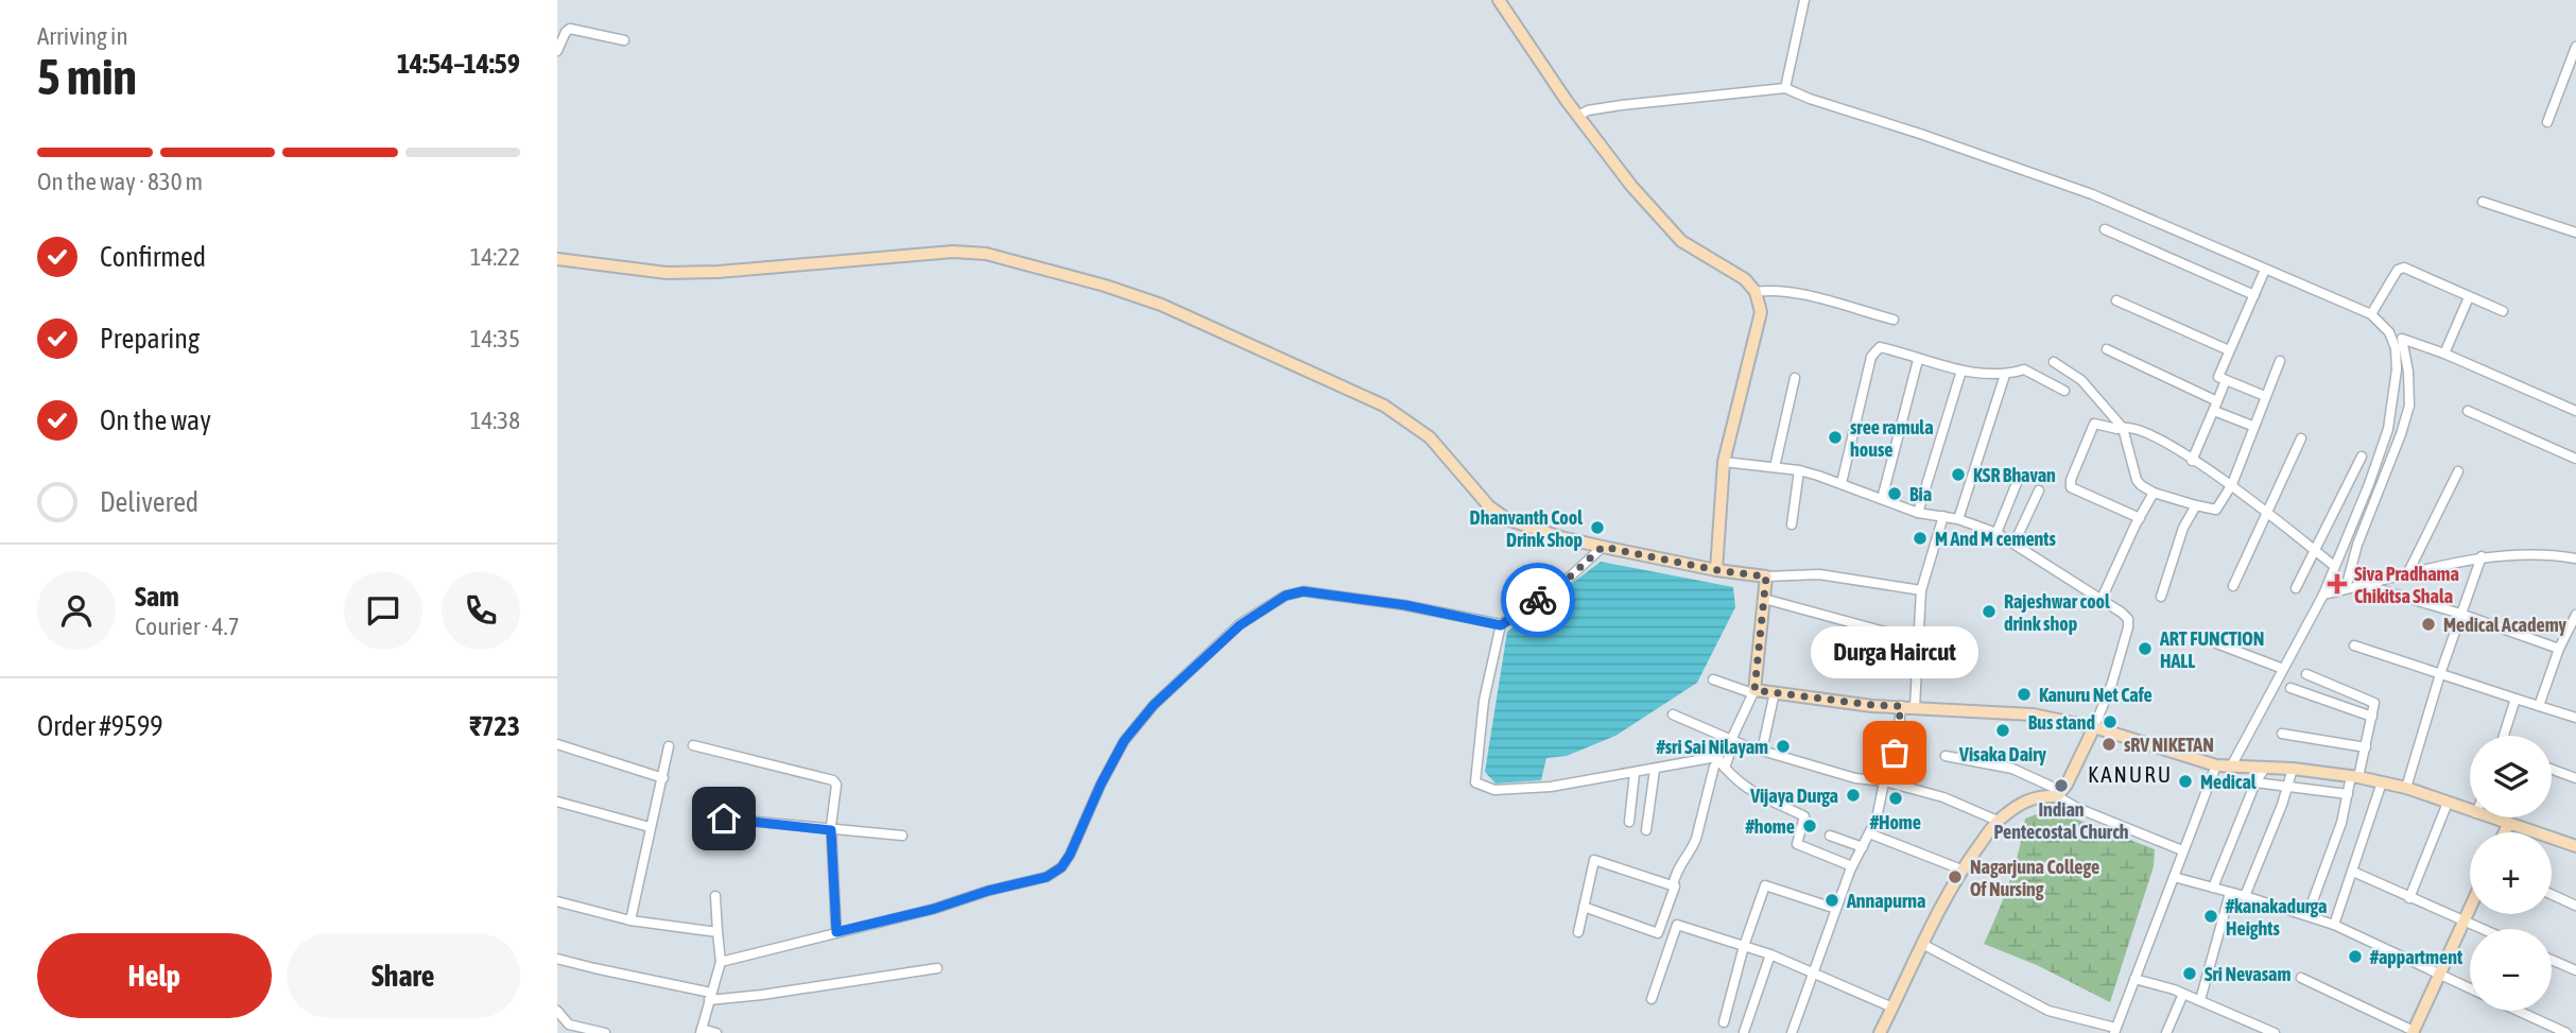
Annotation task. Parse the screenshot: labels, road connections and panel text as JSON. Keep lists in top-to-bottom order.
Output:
{
  "districts": ["KANURU"],
  "places": {
    "other": [
      "sree ramula house",
      "KSR Bhavan",
      "Bia",
      "Dhanvanth Cool Drink Shop",
      "M And M cements",
      "Rajeshwar cool drink shop",
      "Medical Academy",
      "ART FUNCTION HALL",
      "Kanuru Net Cafe",
      "Bus stand",
      "Visaka Dairy",
      "sRV NIKETAN",
      "#sri Sai Nilayam",
      "Durga Haircut",
      "Medical",
      "Indian Pentecostal Church",
      "Vijaya Durga",
      "#Home",
      "#home",
      "Nagarjuna College Of Nursing",
      "Annapurna",
      "#kanakadurga Heights",
      "#appartment",
      "Sri Nevasam"
    ],
    "health": ["Siva Pradhama Chikitsa Shala"]
  },
  "page": {
    "heading": ["5 min", "Arriving in", "14:54–14:59"],
    "panel": [
      "Sam",
      "Courier · 4.7",
      "Order #9599",
      "₹723"
    ],
    "bar": "On the way · 830 m",
    "list": [
      ["Confirmed", "14:22"],
      ["Preparing", "14:35"],
      ["On the way", "14:38"],
      "Delivered"
    ],
    "bubble": "Durga Haircut",
    "map_buttons": ["+", "−"],
    "buttons": ["Help", "Share"]
  }
}
